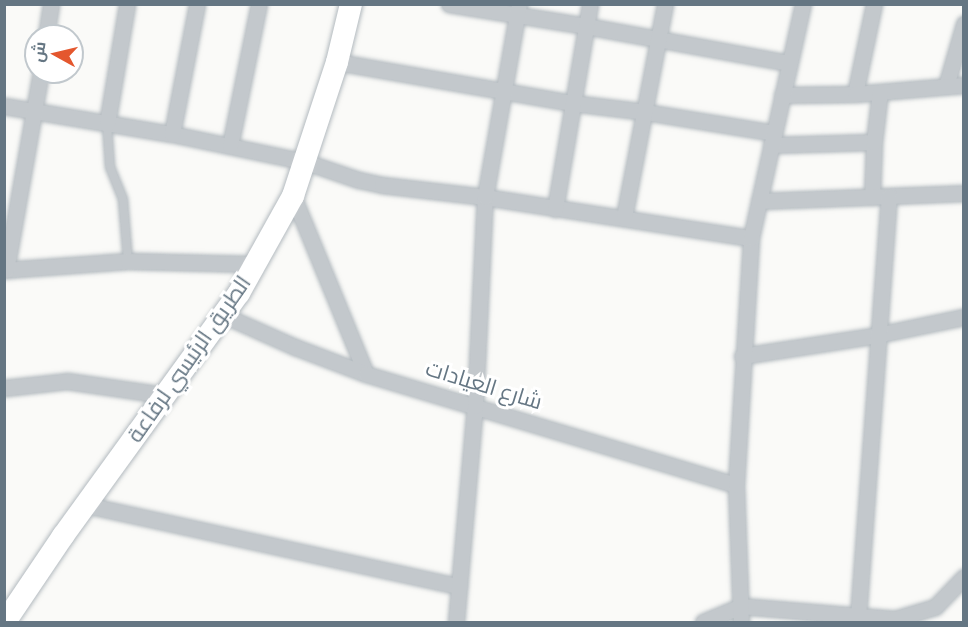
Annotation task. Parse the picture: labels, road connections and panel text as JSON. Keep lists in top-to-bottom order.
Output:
{
  "streets": {
    "street": ["الطريق الرئيسي لرفاعة", "شارع العيادات"]
  },
  "crossings": [
    ["الطريق الرئيسي لرفاعة", "شارع العيادات"]
  ],
  "north": "left"
}
